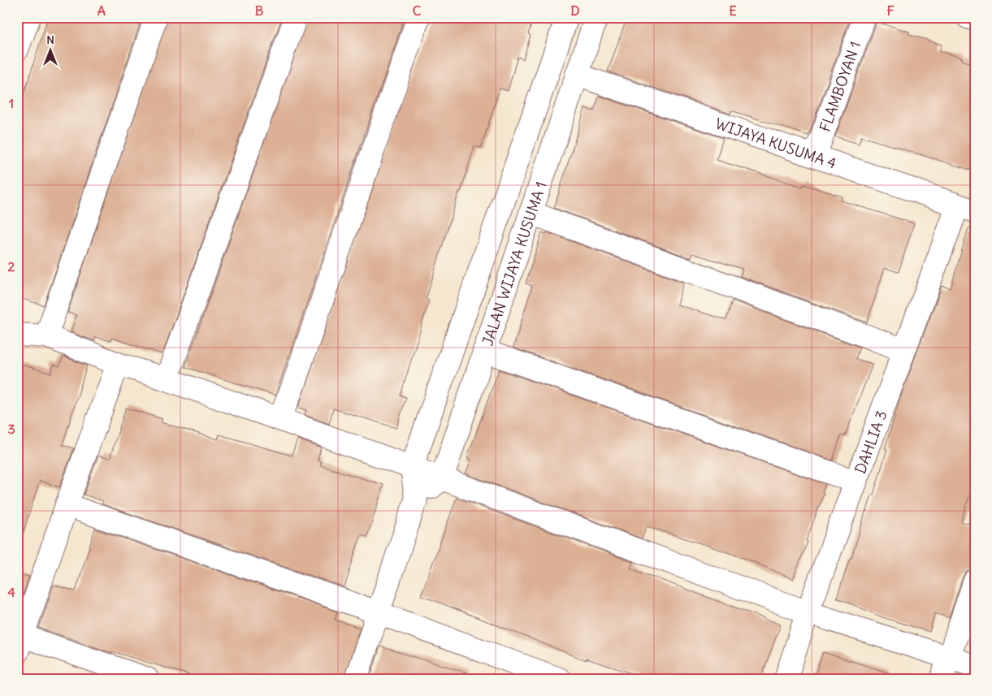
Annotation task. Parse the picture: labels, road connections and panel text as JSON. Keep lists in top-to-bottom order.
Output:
{
  "streets": {
    "street": [
      "FLAMBOYAN 1",
      "WIJAYA KUSUMA 4",
      "JALAN WIJAYA KUSUMA 1",
      "DAHLIA 3"
    ]
  },
  "crossings": [
    ["FLAMBOYAN 1", "WIJAYA KUSUMA 4"],
    ["WIJAYA KUSUMA 4", "JALAN WIJAYA KUSUMA 1"],
    ["WIJAYA KUSUMA 4", "DAHLIA 3"]
  ],
  "north": "top",
  "grid": {
    "columns": [
      "A",
      "B",
      "C",
      "D",
      "E",
      "F"
    ],
    "rows": [
      "1",
      "2",
      "3",
      "4"
    ]
  }
}
